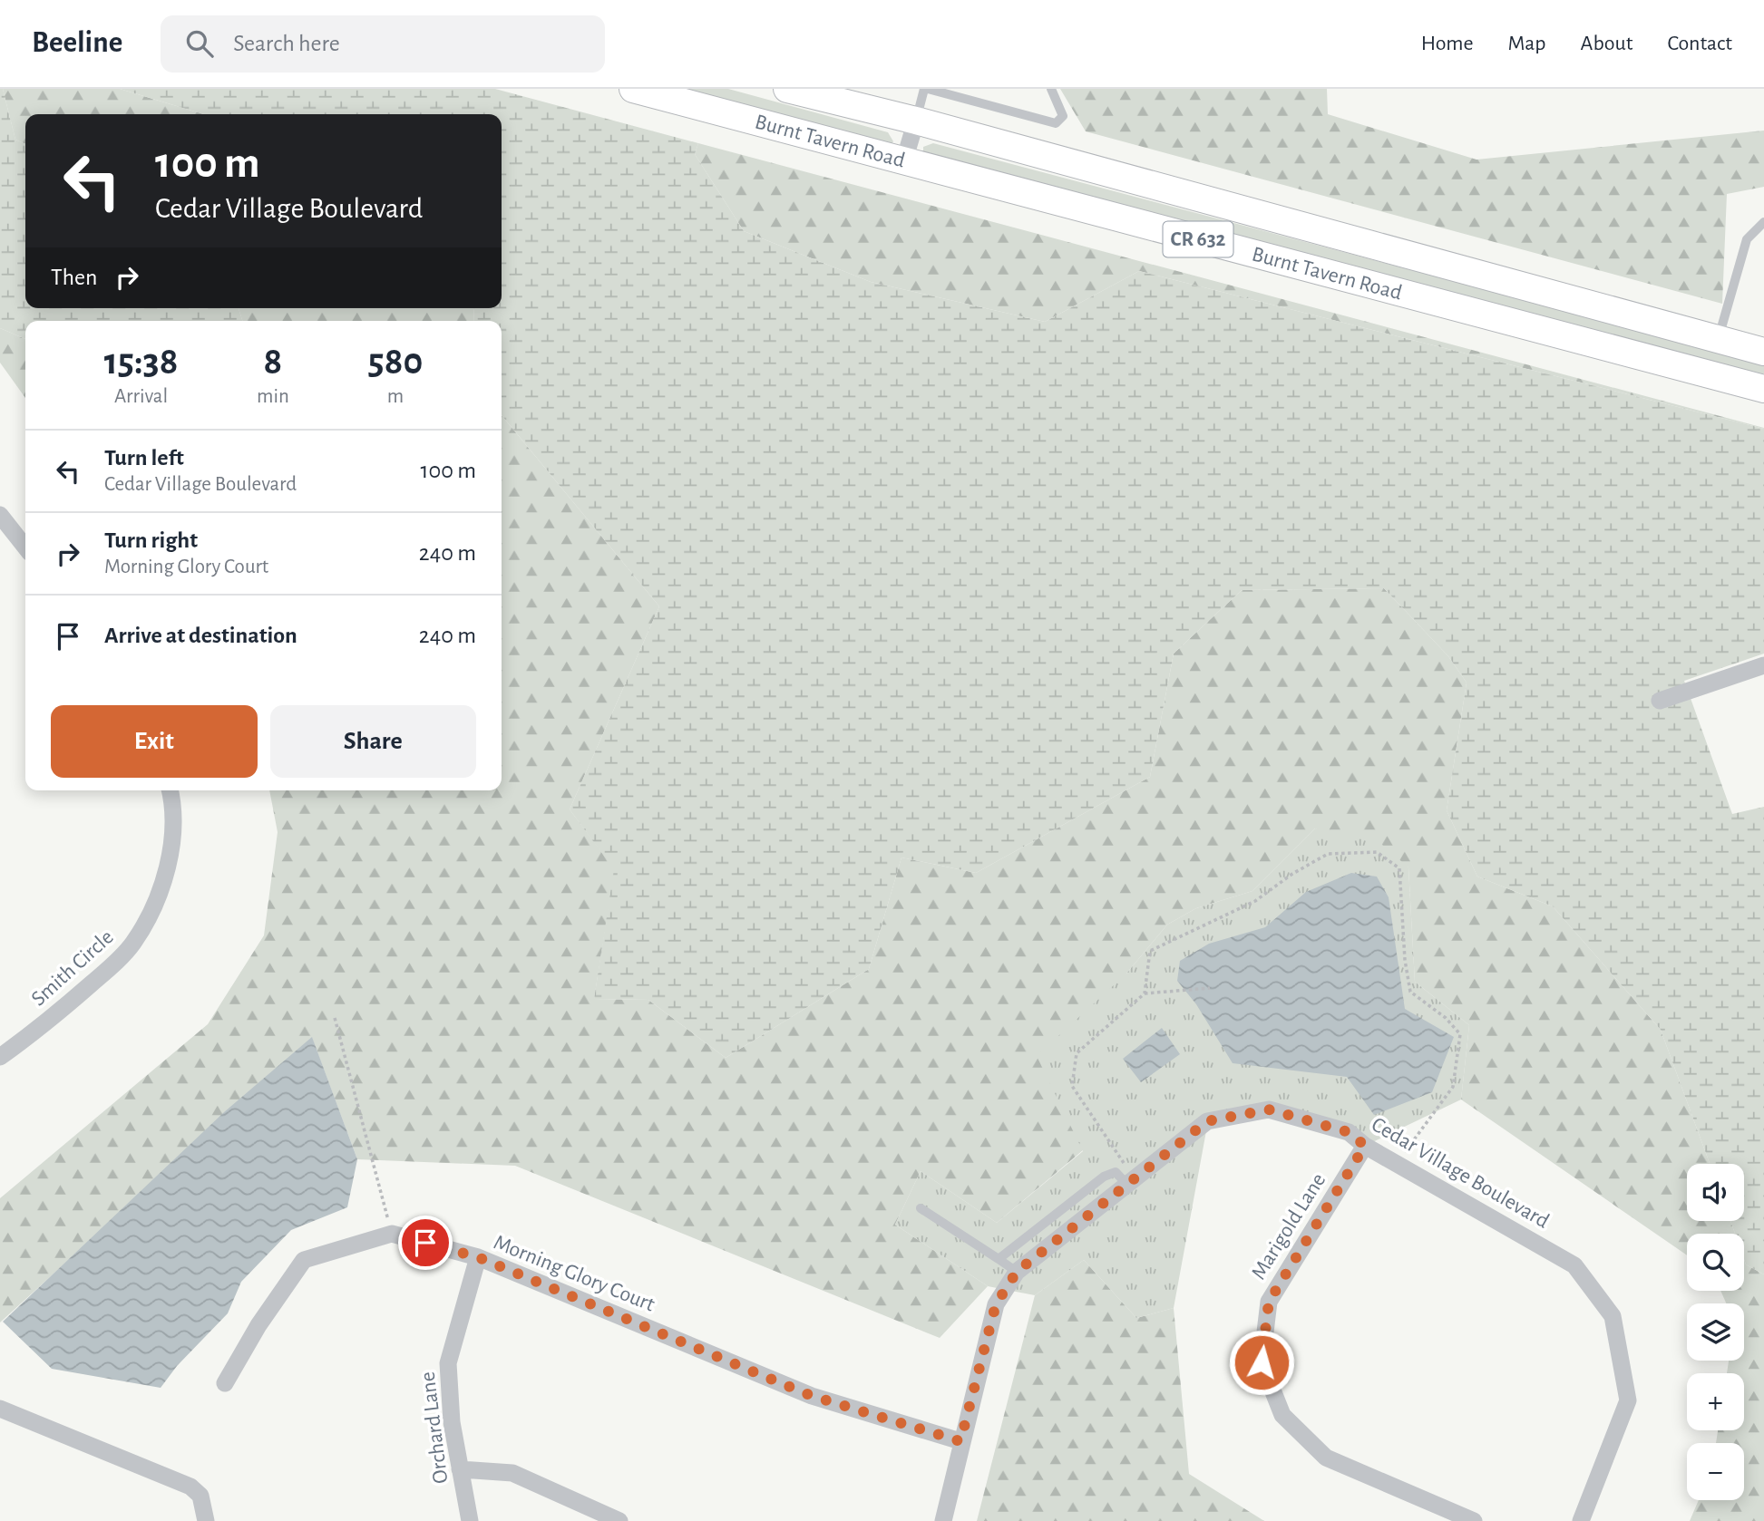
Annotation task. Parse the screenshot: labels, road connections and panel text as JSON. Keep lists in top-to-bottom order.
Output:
{
  "streets": {
    "main road": ["Burnt Tavern Road", "CR 632"],
    "street": [
      "Smith Circle",
      "Cedar Village Boulevard",
      "Marigold Lane",
      "Morning Glory Court",
      "Orchard Lane"
    ]
  },
  "crossings": [
    ["Cedar Village Boulevard", "Marigold Lane"],
    ["Cedar Village Boulevard", "Morning Glory Court"],
    ["Morning Glory Court", "Orchard Lane"]
  ],
  "page": {
    "header": "Beeline",
    "search": "Search here",
    "nav": [
      "Home",
      "Map",
      "About",
      "Contact"
    ],
    "turn": ["100 m", "Cedar Village Boulevard"],
    "then": "Then",
    "eta": [
      "15:38",
      "Arrival",
      "8",
      "min",
      "580",
      "m"
    ],
    "list": [
      {
        "name": "Turn left",
        "note": "Cedar Village Boulevard",
        "value": "100 m"
      },
      {
        "name": "Turn right",
        "note": "Morning Glory Court",
        "value": "240 m"
      },
      {
        "name": "Arrive at destination",
        "value": "240 m"
      }
    ],
    "buttons": ["Exit", "Share"],
    "map_buttons": ["+", "−"]
  }
}
